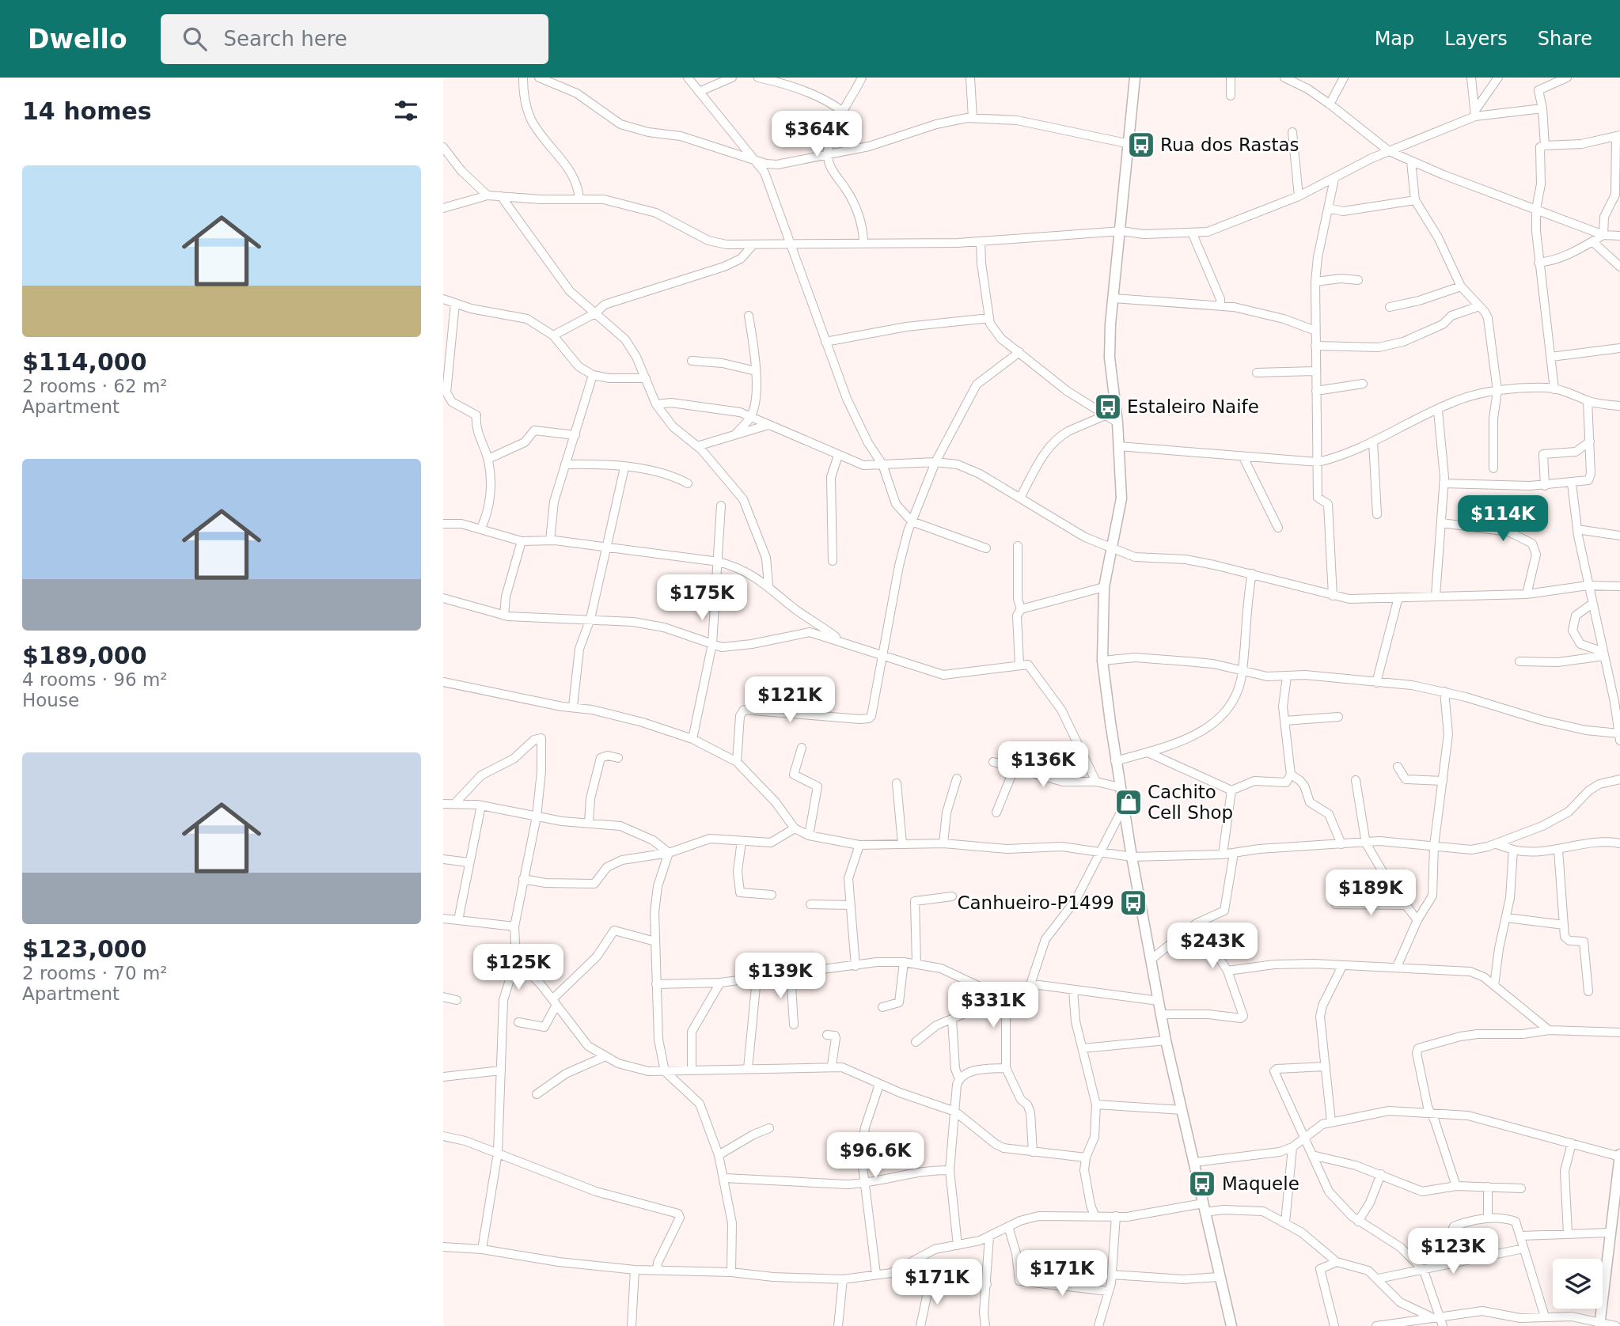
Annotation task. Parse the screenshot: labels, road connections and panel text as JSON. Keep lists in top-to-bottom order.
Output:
{
  "places": {
    "bus stop": [
      "Rua dos Rastas",
      "Estaleiro Naife",
      "Canhueiro-P1499",
      "Maquele"
    ],
    "shop": ["Cachito Cell Shop"]
  },
  "page": {
    "header": "Dwello",
    "search": "Search here",
    "nav": ["Map", "Layers", "Share"],
    "heading": "14 homes",
    "price": [
      "$364K",
      "$114K",
      "$175K",
      "$121K",
      "$136K",
      "$189K",
      "$243K",
      "$125K",
      "$139K",
      "$331K",
      "$96.6K",
      "$123K",
      "$171K",
      "$171K"
    ],
    "list": [
      {
        "name": "$114,000",
        "note": "2 rooms · 62 m² · Apartment"
      },
      {
        "name": "$189,000",
        "note": "4 rooms · 96 m² · House"
      },
      {
        "name": "$123,000",
        "note": "2 rooms · 70 m² · Apartment"
      }
    ]
  }
}
